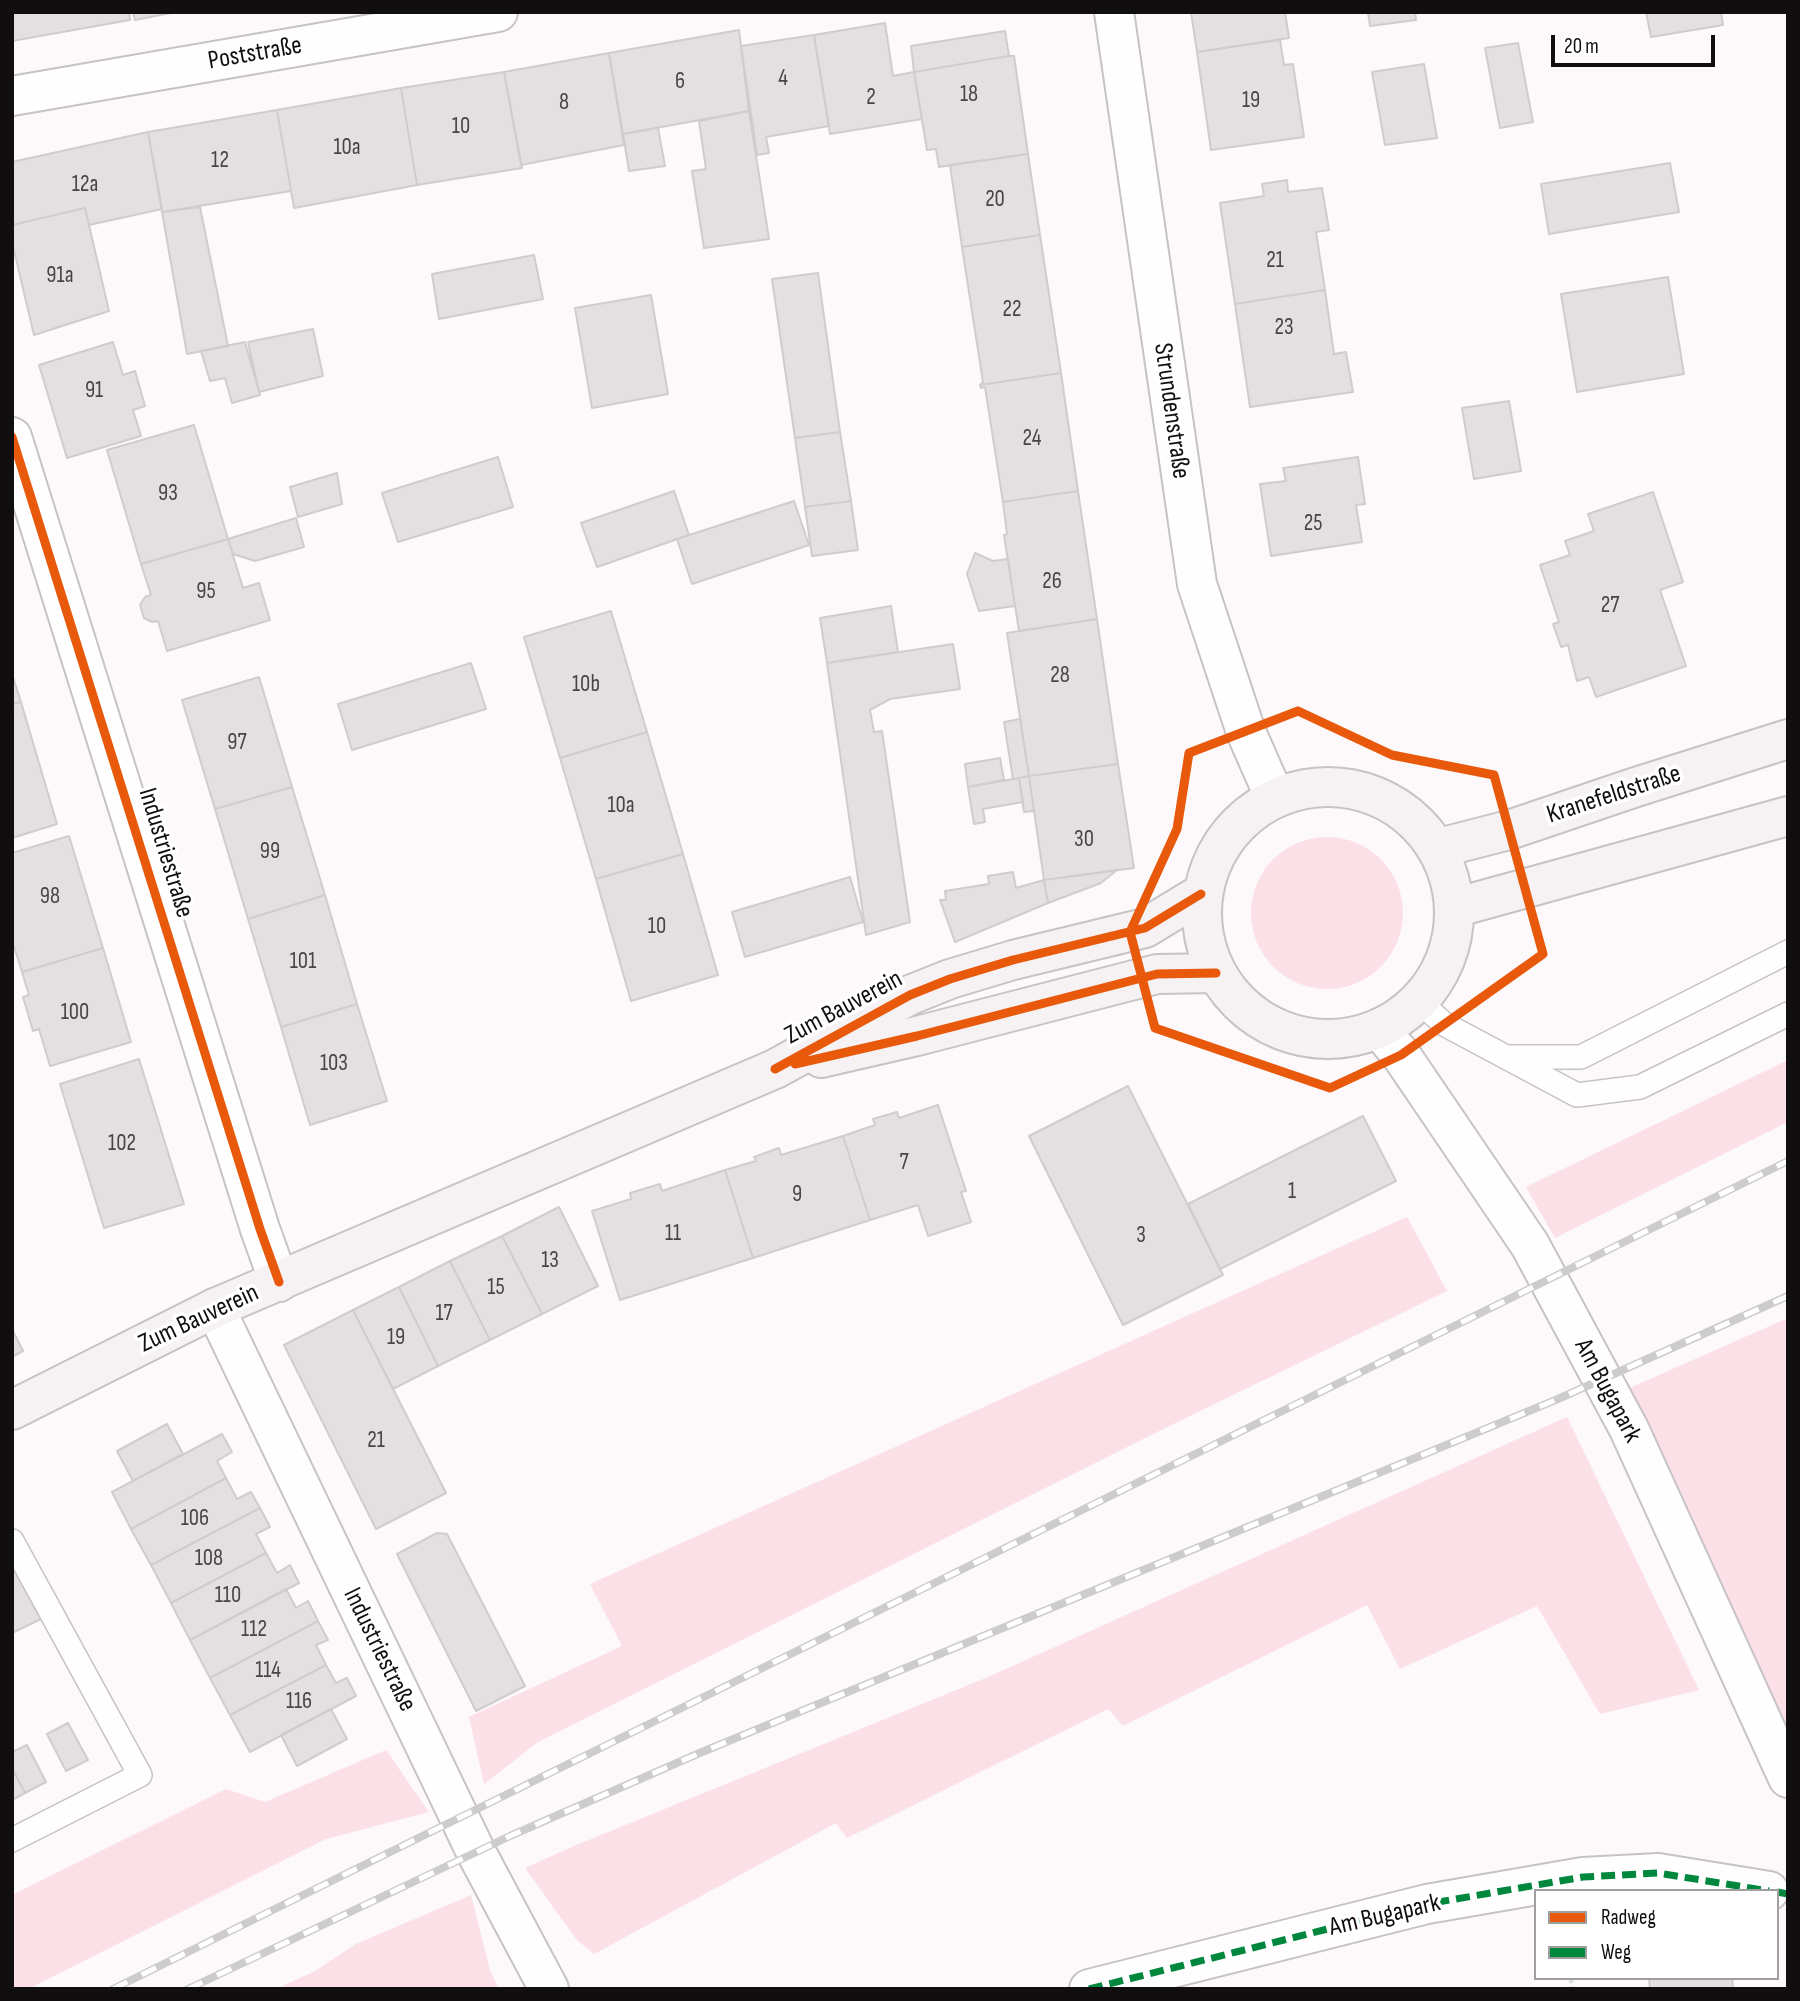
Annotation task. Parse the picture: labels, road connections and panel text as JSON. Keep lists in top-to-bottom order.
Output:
{
  "streets": {
    "street": [
      "Poststraße",
      "Strundenstraße",
      "Kranefeldstraße",
      "Industriestraße",
      "Zum Bauverein",
      "Am Bugapark"
    ]
  },
  "crossings": [
    ["Industriestraße", "Zum Bauverein"]
  ],
  "house_numbers": [
    "4",
    "6",
    "18",
    "2",
    "19",
    "8",
    "10",
    "10a",
    "12",
    "12a",
    "20",
    "21",
    "91a",
    "22",
    "23",
    "91",
    "24",
    "93",
    "25",
    "26",
    "95",
    "27",
    "28",
    "10b",
    "97",
    "10a",
    "30",
    "99",
    "98",
    "10",
    "101",
    "100",
    "103",
    "102",
    "7",
    "1",
    "9",
    "11",
    "3",
    "13",
    "15",
    "17",
    "19",
    "21",
    "106",
    "108",
    "110",
    "112",
    "114",
    "116"
  ],
  "legend": ["Radweg", "Weg"],
  "scale_bar": "20 m"
}
